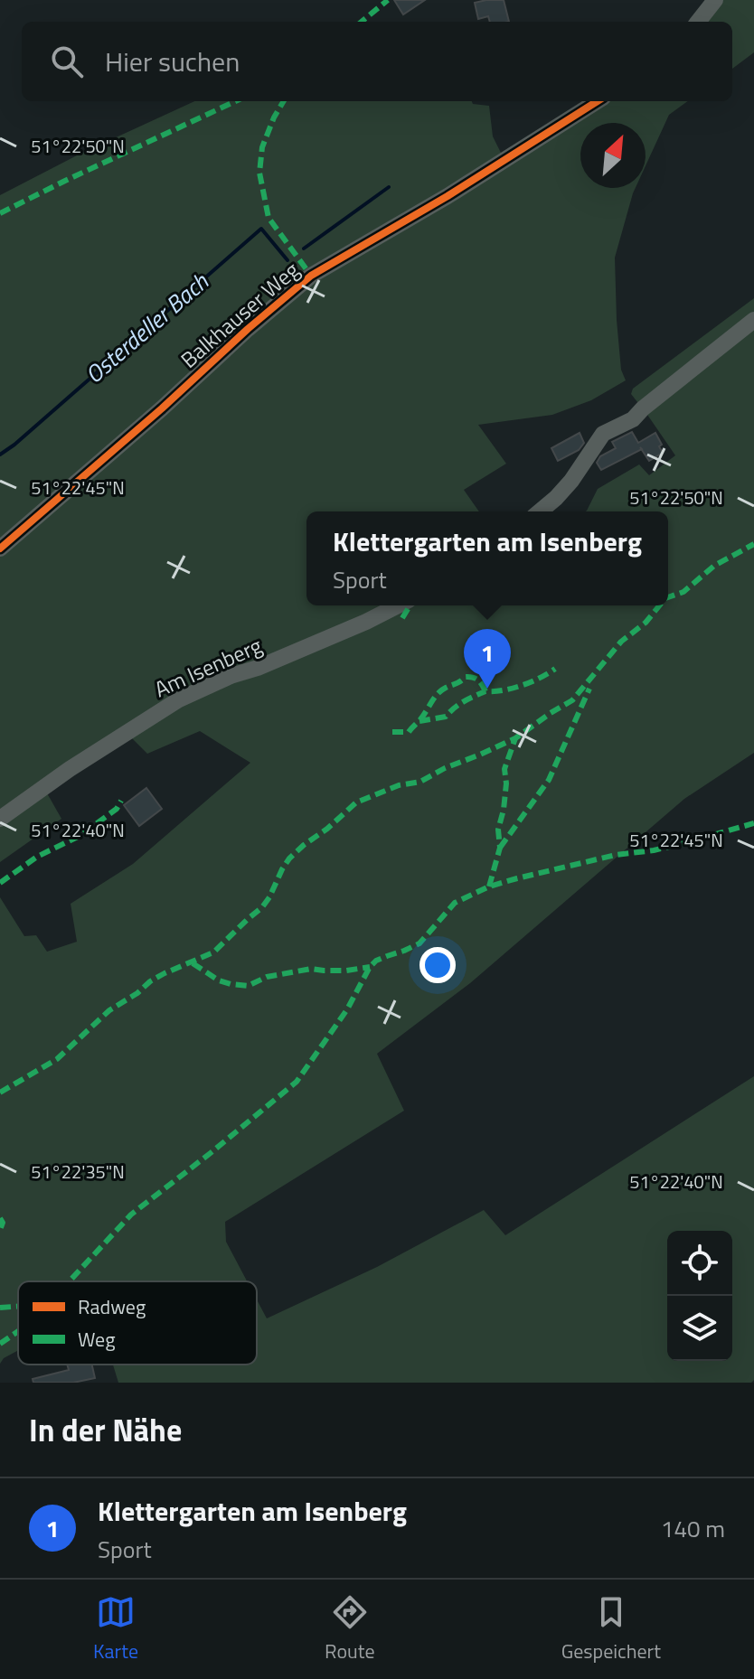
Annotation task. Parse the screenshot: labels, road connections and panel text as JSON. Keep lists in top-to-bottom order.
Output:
{
  "streets": {
    "street": ["Balkhauser Weg", "Am Isenberg"]
  },
  "water": ["Osterdeller Bach"],
  "legend": ["Radweg", "Weg"],
  "north": "top right",
  "page": {
    "search": "Hier suchen",
    "popup": ["Klettergarten am Isenberg", "Sport"],
    "pins": "1",
    "heading": "In der Nähe",
    "list": [
      {
        "mark": "1",
        "name": "Klettergarten am Isenberg",
        "note": "Sport",
        "value": "140 m"
      }
    ],
    "nav": ["Karte", "Route", "Gespeichert"]
  },
  "coordinates": [
    "51°22'50\"N",
    "51°22'45\"N",
    "51°22'40\"N",
    "51°22'35\"N"
  ]
}
